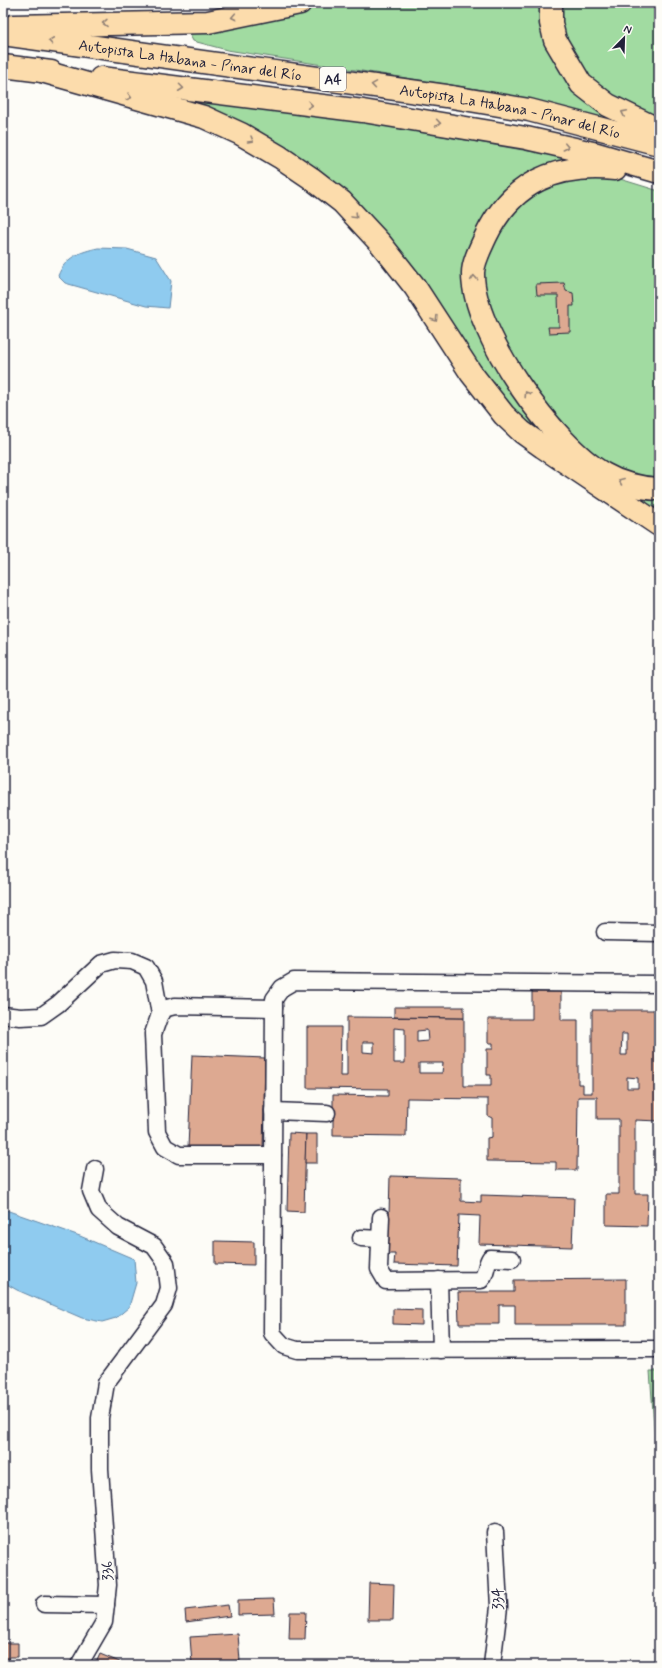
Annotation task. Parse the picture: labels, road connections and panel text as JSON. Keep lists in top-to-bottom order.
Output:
{
  "streets": {
    "highway": ["Autopista La Habana - Pinar del Río", "A4"],
    "street": ["336", "334"]
  },
  "north": "top right"
}
